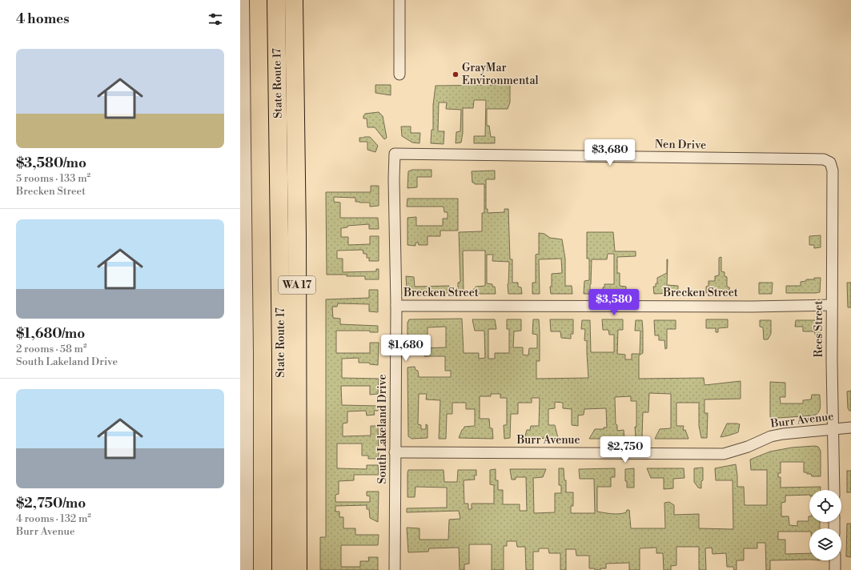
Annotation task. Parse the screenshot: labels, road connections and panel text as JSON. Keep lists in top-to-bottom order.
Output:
{
  "streets": {
    "highway": ["State Route 17", "WA 17"],
    "street": [
      "Nen Drive",
      "Brecken Street",
      "Rees Street",
      "Burr Avenue",
      "South Lakeland Drive"
    ]
  },
  "crossings": [
    ["Nen Drive", "Rees Street"],
    ["Nen Drive", "South Lakeland Drive"],
    ["Brecken Street", "Rees Street"],
    ["Brecken Street", "South Lakeland Drive"],
    ["Rees Street", "Burr Avenue"],
    ["Burr Avenue", "South Lakeland Drive"]
  ],
  "places": ["GrayMar Environmental"],
  "page": {
    "heading": "4 homes",
    "list": [
      {
        "name": "$3,580/mo",
        "note": "5 rooms · 133 m² · Brecken Street"
      },
      {
        "name": "$1,680/mo",
        "note": "2 rooms · 58 m² · South Lakeland Drive"
      },
      {
        "name": "$2,750/mo",
        "note": "4 rooms · 132 m² · Burr Avenue"
      }
    ],
    "price": [
      "$3,680",
      "$3,580",
      "$1,680",
      "$2,750"
    ]
  }
}
